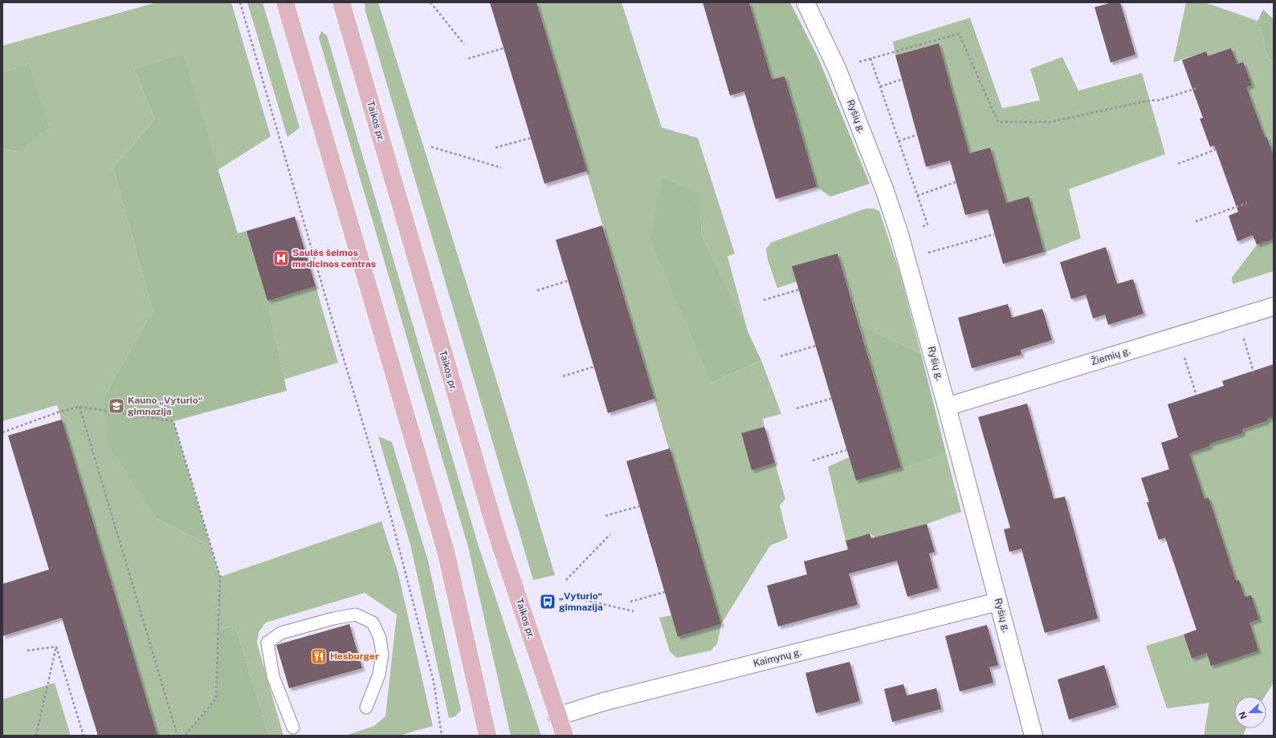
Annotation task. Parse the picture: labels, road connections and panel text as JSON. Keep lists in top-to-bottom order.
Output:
{
  "streets": {
    "main road": ["Taikos pr."],
    "street": ["Ryšių g.", "Žiemių g.", "Kaimynų g."]
  },
  "crossings": [
    ["Ryšių g.", "Žiemių g."],
    ["Ryšių g.", "Kaimynų g."],
    ["Taikos pr.", "Kaimynų g."]
  ],
  "places": {
    "hospital": ["Saulės šeimos medicinos centras"],
    "school or university": ["Kauno „Vyturio“ gimnazija"],
    "bus stop": ["„Vyturio“ gimnazija"],
    "restaurant": ["Hesburger"]
  },
  "north": "left"
}
